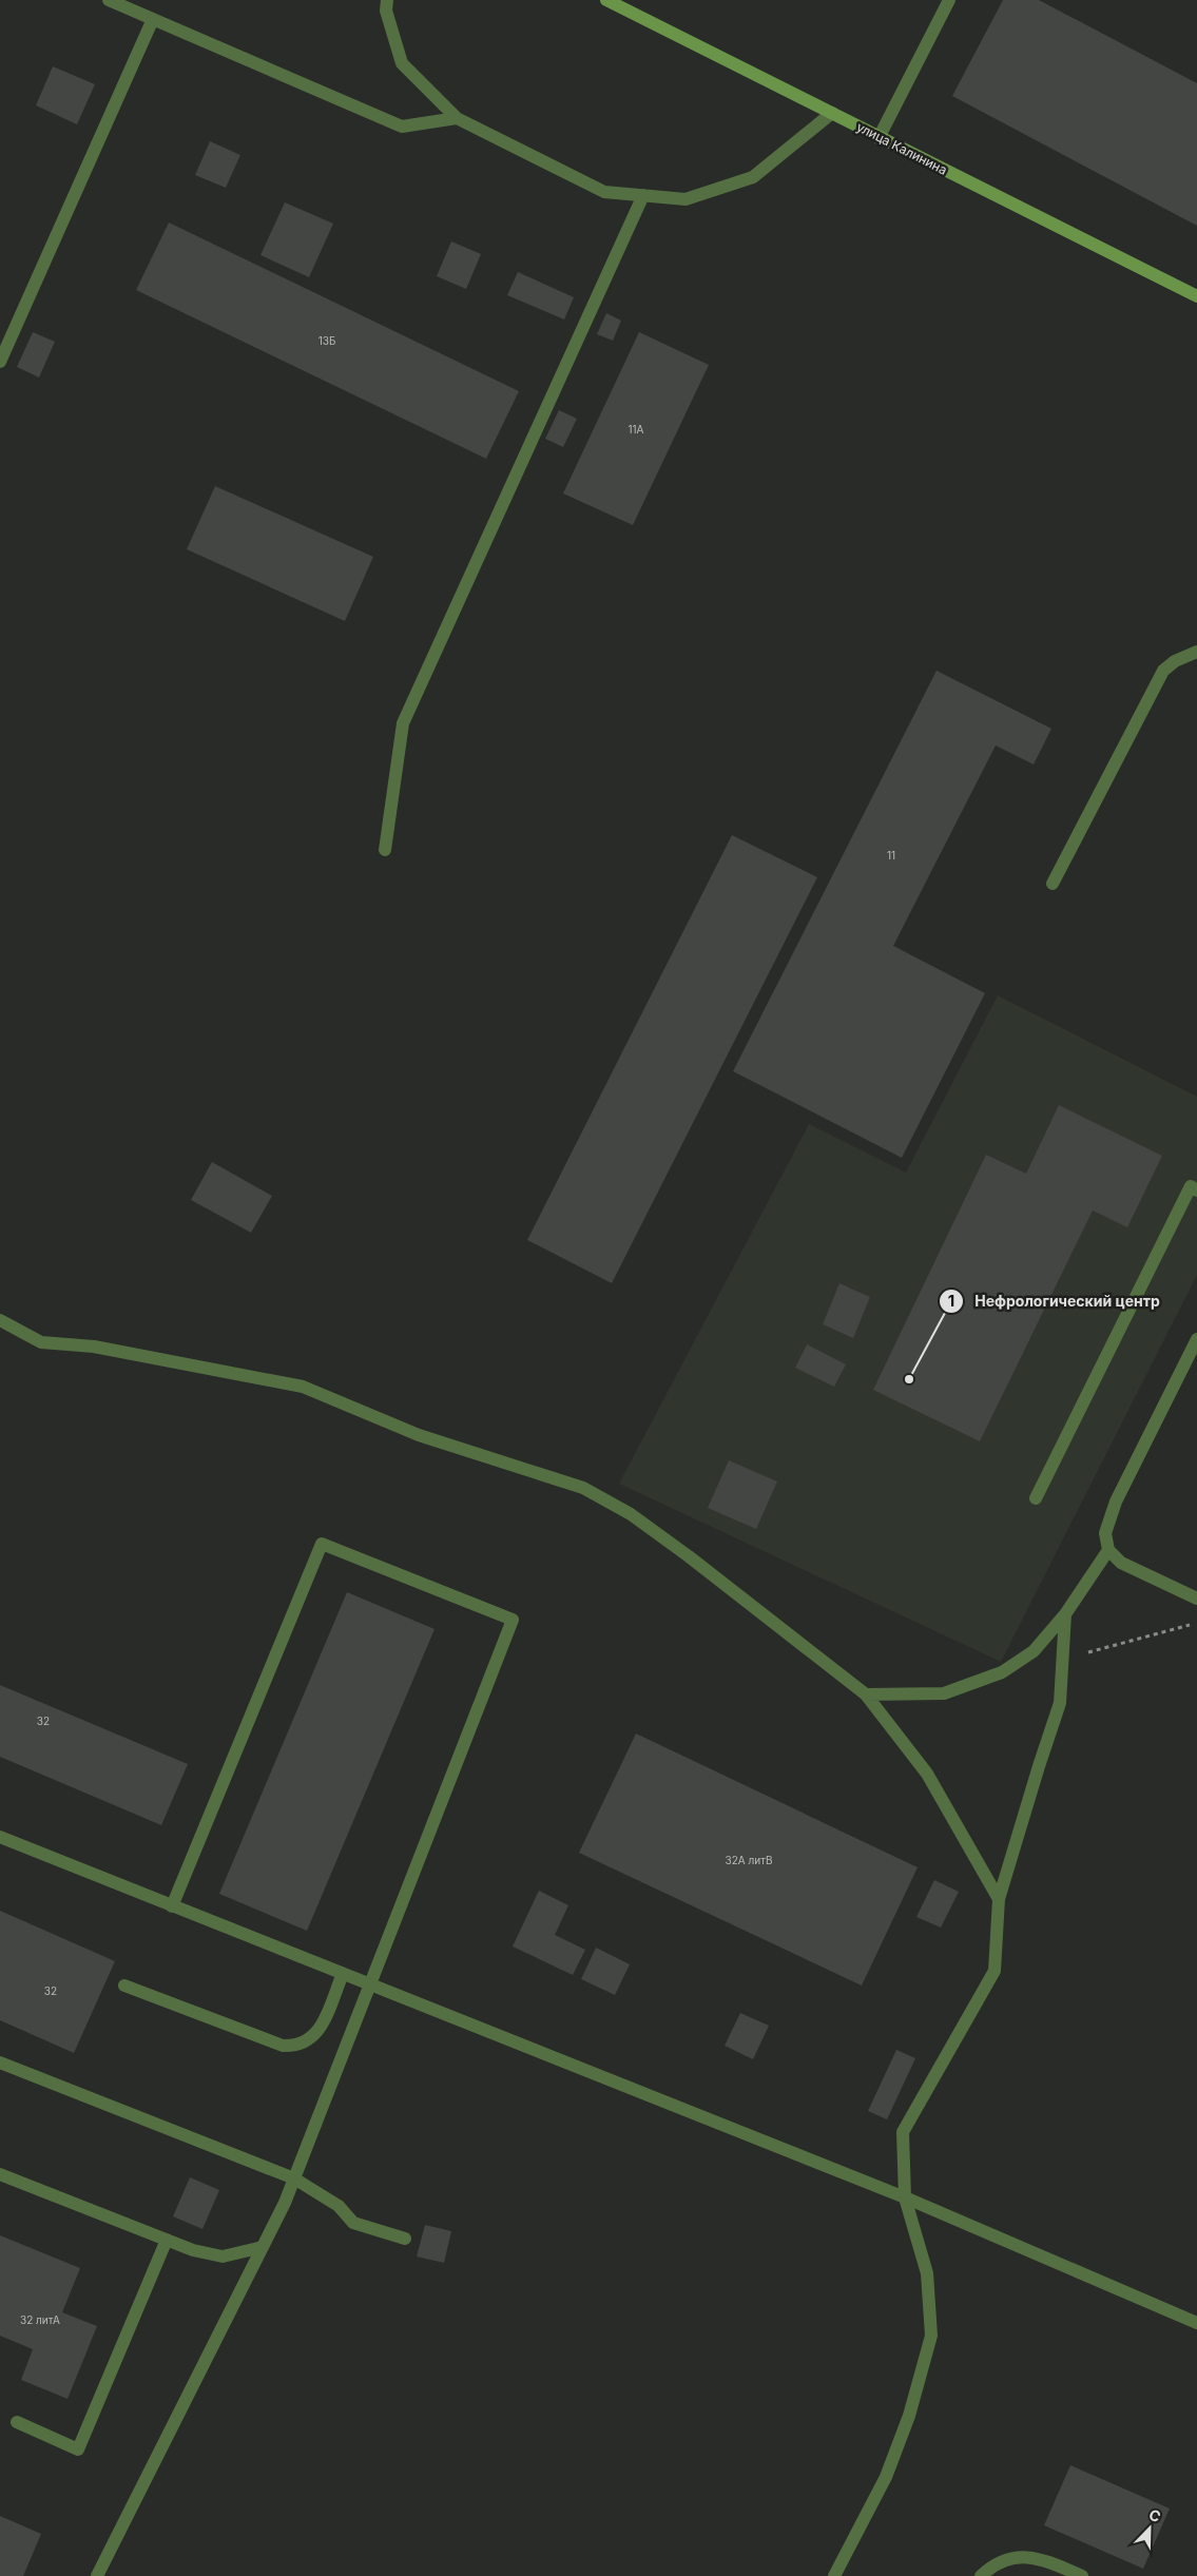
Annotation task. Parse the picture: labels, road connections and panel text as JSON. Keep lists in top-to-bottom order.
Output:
{
  "streets": {
    "main road": ["улица Калинина"]
  },
  "places": ["Нефрологический центр"],
  "house_numbers": [
    "13Б",
    "11А",
    "11",
    "32",
    "32А литВ",
    "32",
    "32 литА"
  ],
  "north": "top right"
}
